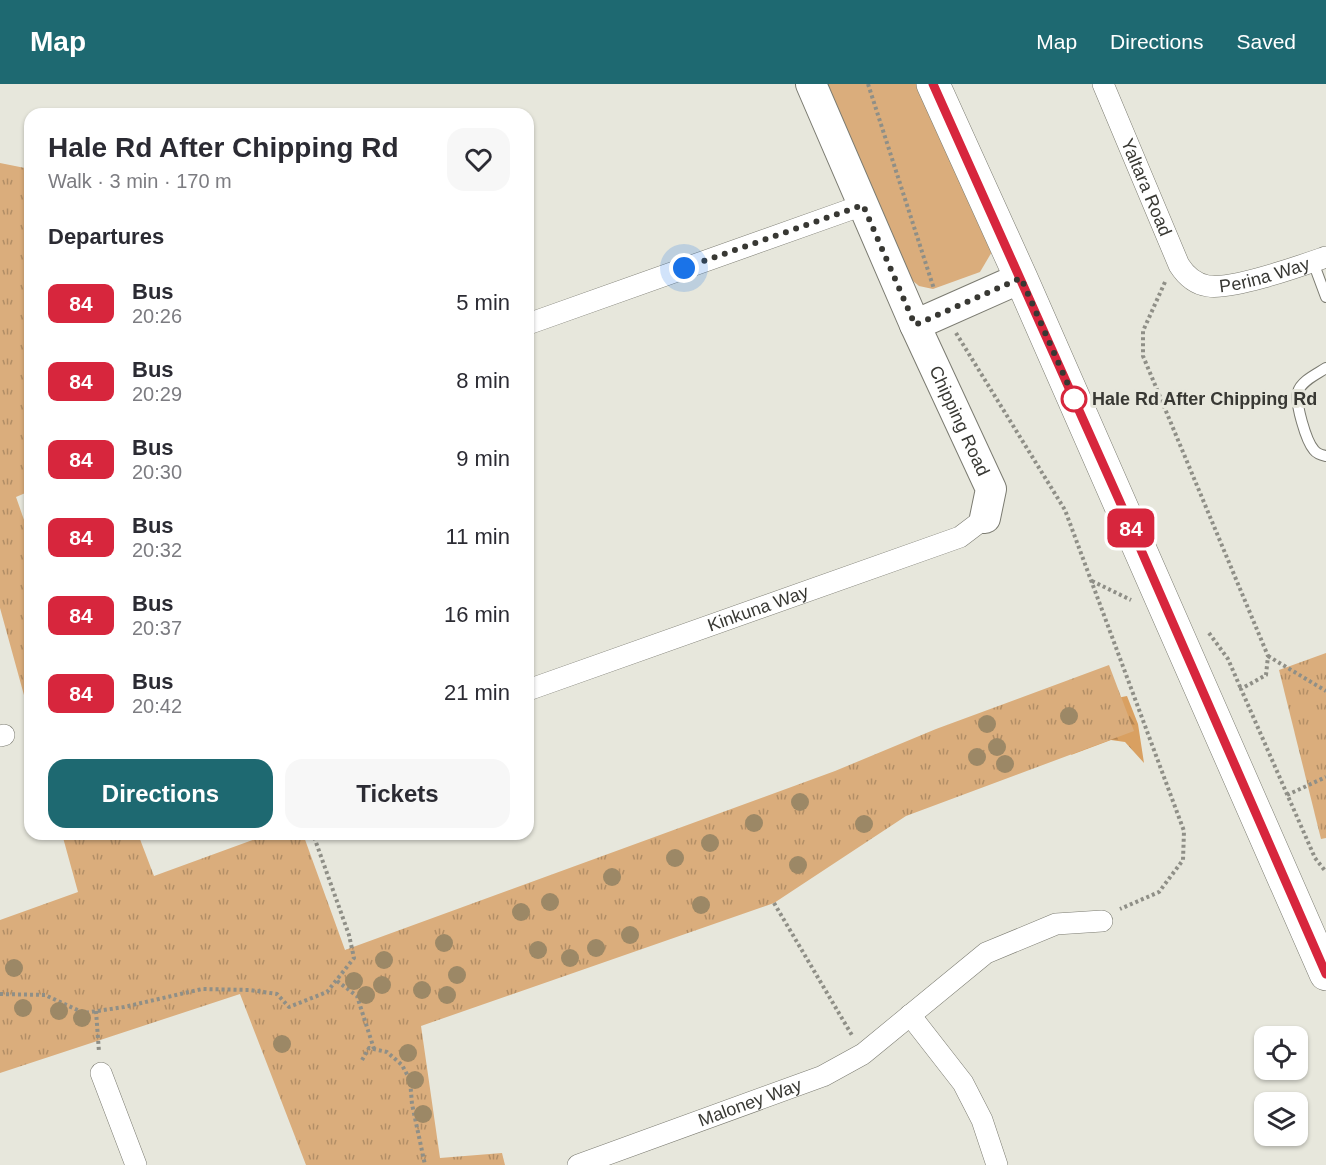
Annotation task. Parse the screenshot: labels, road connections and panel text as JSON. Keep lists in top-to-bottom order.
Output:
{
  "streets": {
    "street": [
      "Yaltara Road",
      "Perina Way",
      "Chipping Road",
      "Kinkuna Way",
      "Maloney Way"
    ]
  },
  "crossings": [
    ["Yaltara Road", "Perina Way"],
    ["Chipping Road", "Kinkuna Way"]
  ],
  "places": ["Hale Rd After Chipping Rd"],
  "lines": ["bus line 84"],
  "page": {
    "header": "Map",
    "nav": ["Map", "Directions", "Saved"],
    "on_map": "84",
    "heading": [
      ["Hale Rd After Chipping Rd", "Walk · 3 min · 170 m"],
      "Departures"
    ],
    "list": [
      {
        "mark": "84",
        "name": "Bus",
        "note": "20:26",
        "value": "5 min"
      },
      {
        "mark": "84",
        "name": "Bus",
        "note": "20:29",
        "value": "8 min"
      },
      {
        "mark": "84",
        "name": "Bus",
        "note": "20:30",
        "value": "9 min"
      },
      {
        "mark": "84",
        "name": "Bus",
        "note": "20:32",
        "value": "11 min"
      },
      {
        "mark": "84",
        "name": "Bus",
        "note": "20:37",
        "value": "16 min"
      },
      {
        "mark": "84",
        "name": "Bus",
        "note": "20:42",
        "value": "21 min"
      }
    ],
    "buttons": ["Directions", "Tickets"]
  }
}
